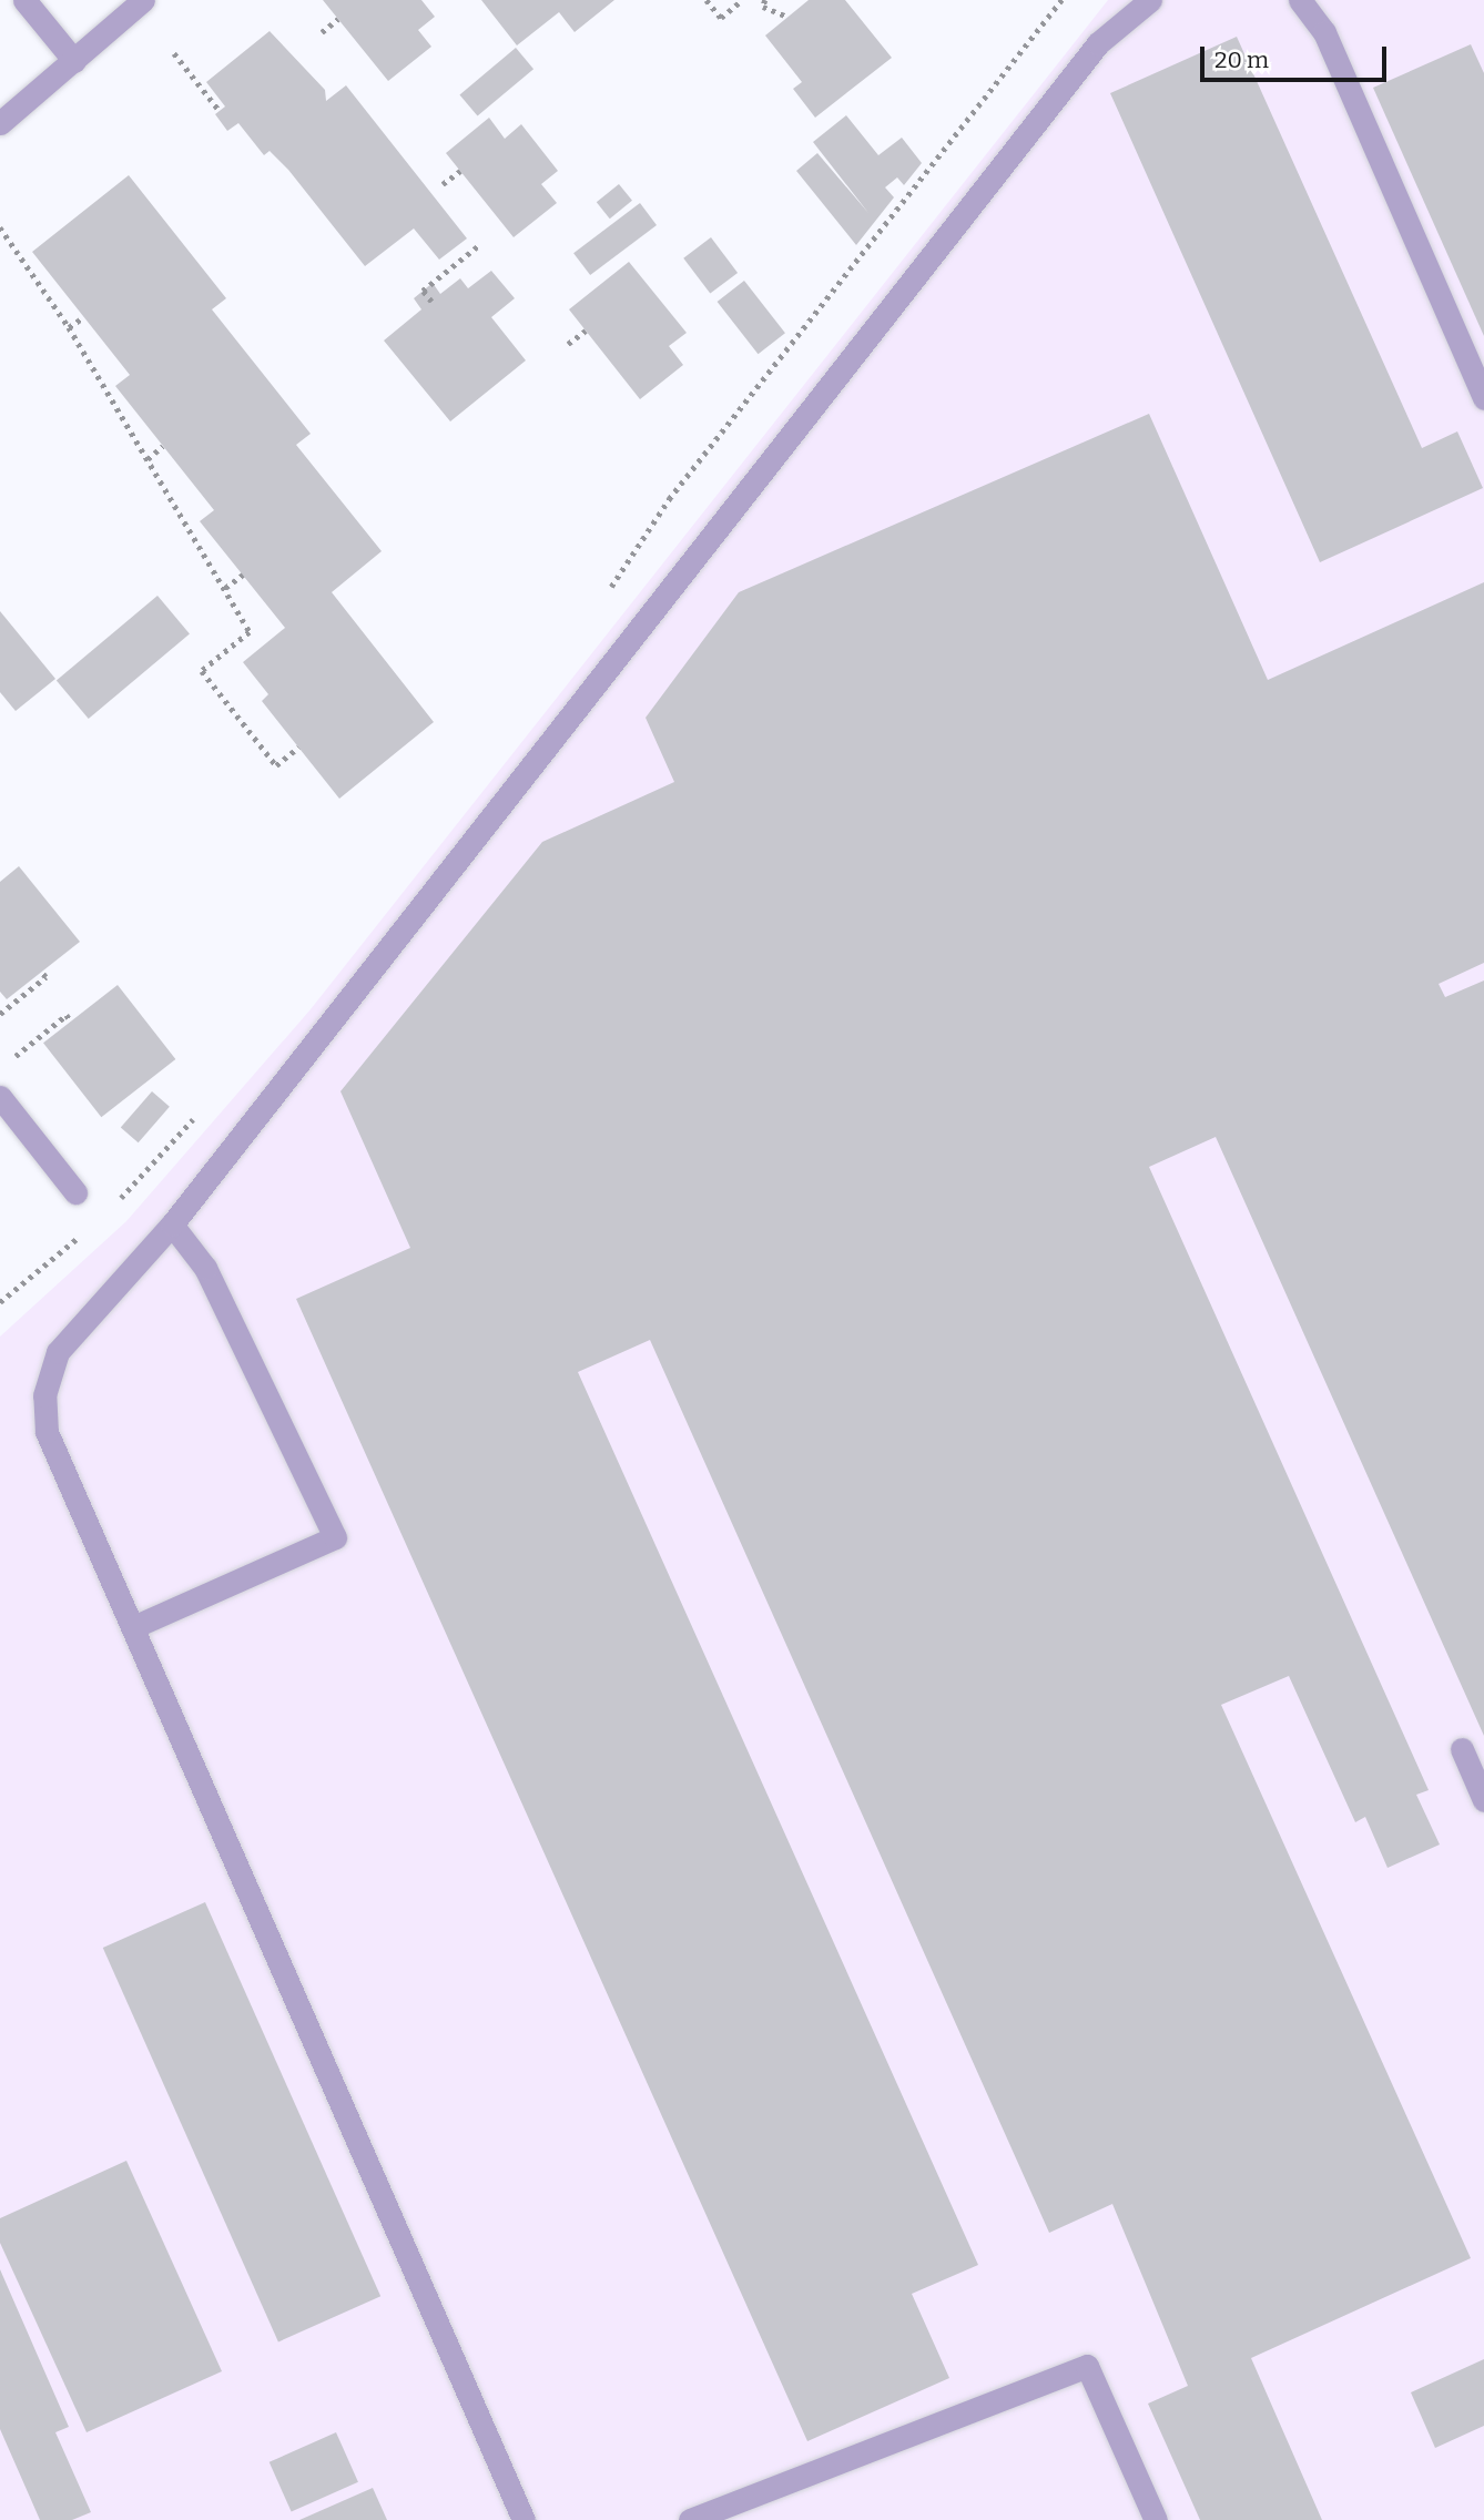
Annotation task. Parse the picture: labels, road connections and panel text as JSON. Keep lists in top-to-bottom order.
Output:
{
  "scale_bar": "20 m"
}
